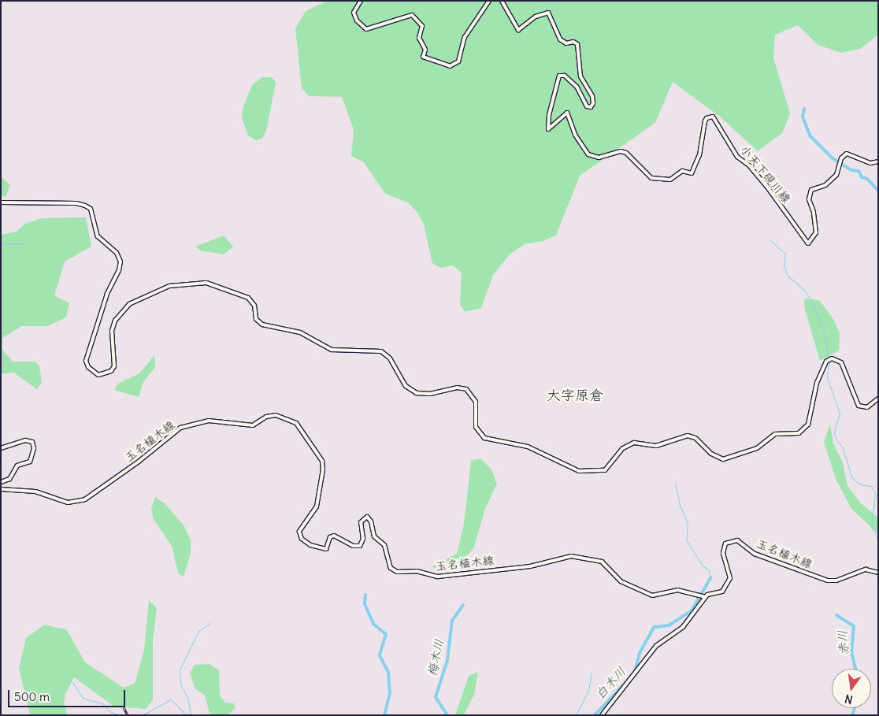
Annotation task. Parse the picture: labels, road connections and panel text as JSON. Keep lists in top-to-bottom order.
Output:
{
  "streets": {
    "main road": ["小天下硯川線", "玉名植木線"]
  },
  "districts": ["大字原倉"],
  "water": ["赤川", "梅木川", "白木川"],
  "scale_bar": "500 m",
  "north": "bottom"
}
